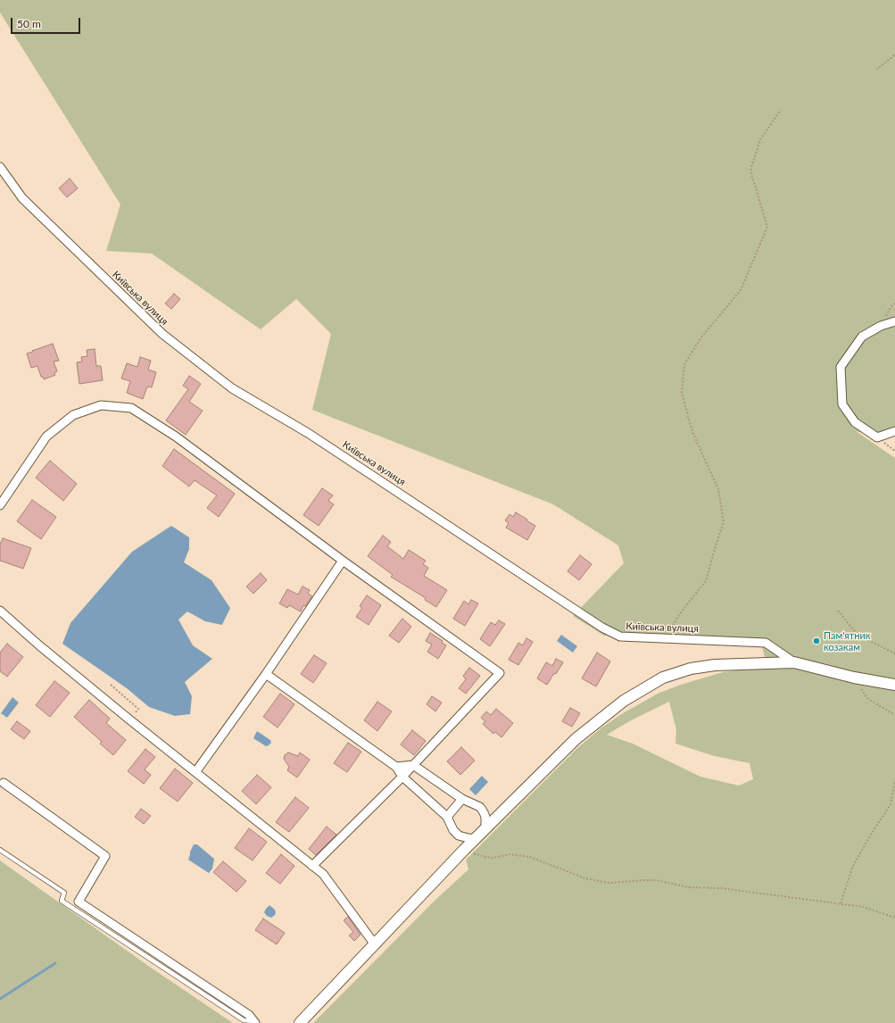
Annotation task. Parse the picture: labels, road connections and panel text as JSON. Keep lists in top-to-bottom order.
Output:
{
  "streets": {
    "street": ["Київська вулиця"]
  },
  "places": ["Пам'ятник козакам"],
  "scale_bar": "50 m"
}
